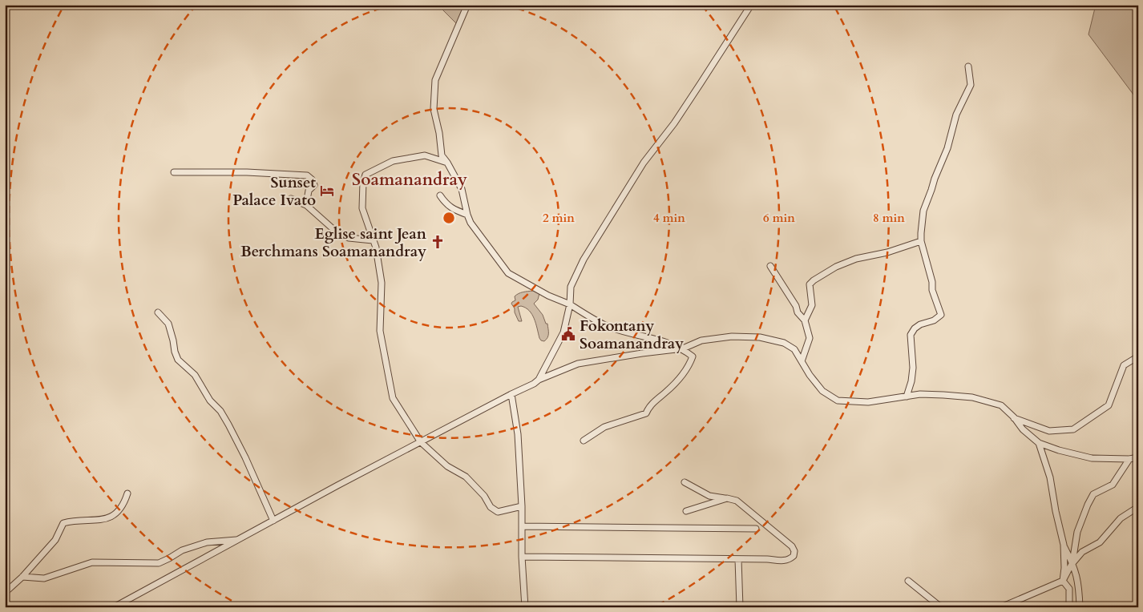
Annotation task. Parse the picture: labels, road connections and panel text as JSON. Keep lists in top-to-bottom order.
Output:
{
  "districts": ["Soamanandray"],
  "places": {
    "hotel": ["Sunset Palace Ivato"],
    "church": ["Eglise saint Jean Berchmans Soamanandray"],
    "public building": ["Fokontany Soamanandray"]
  },
  "rings": [
    "2 min",
    "4 min",
    "6 min",
    "8 min"
  ]
}
